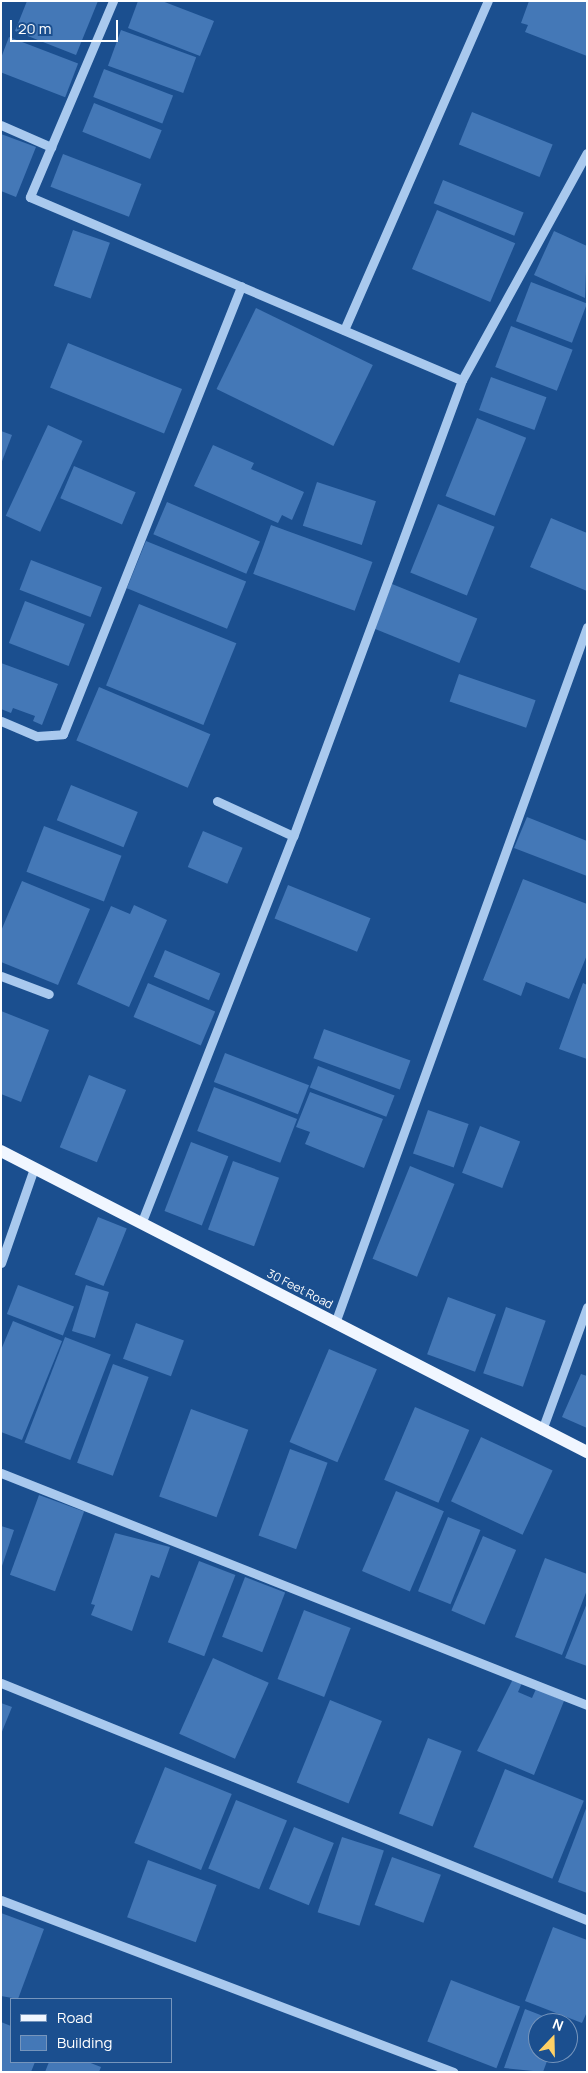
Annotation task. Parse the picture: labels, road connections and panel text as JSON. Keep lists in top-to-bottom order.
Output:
{
  "streets": {
    "main road": ["30 Feet Road"]
  },
  "legend": ["Road", "Building"],
  "scale_bar": "20 m",
  "north": "top"
}
